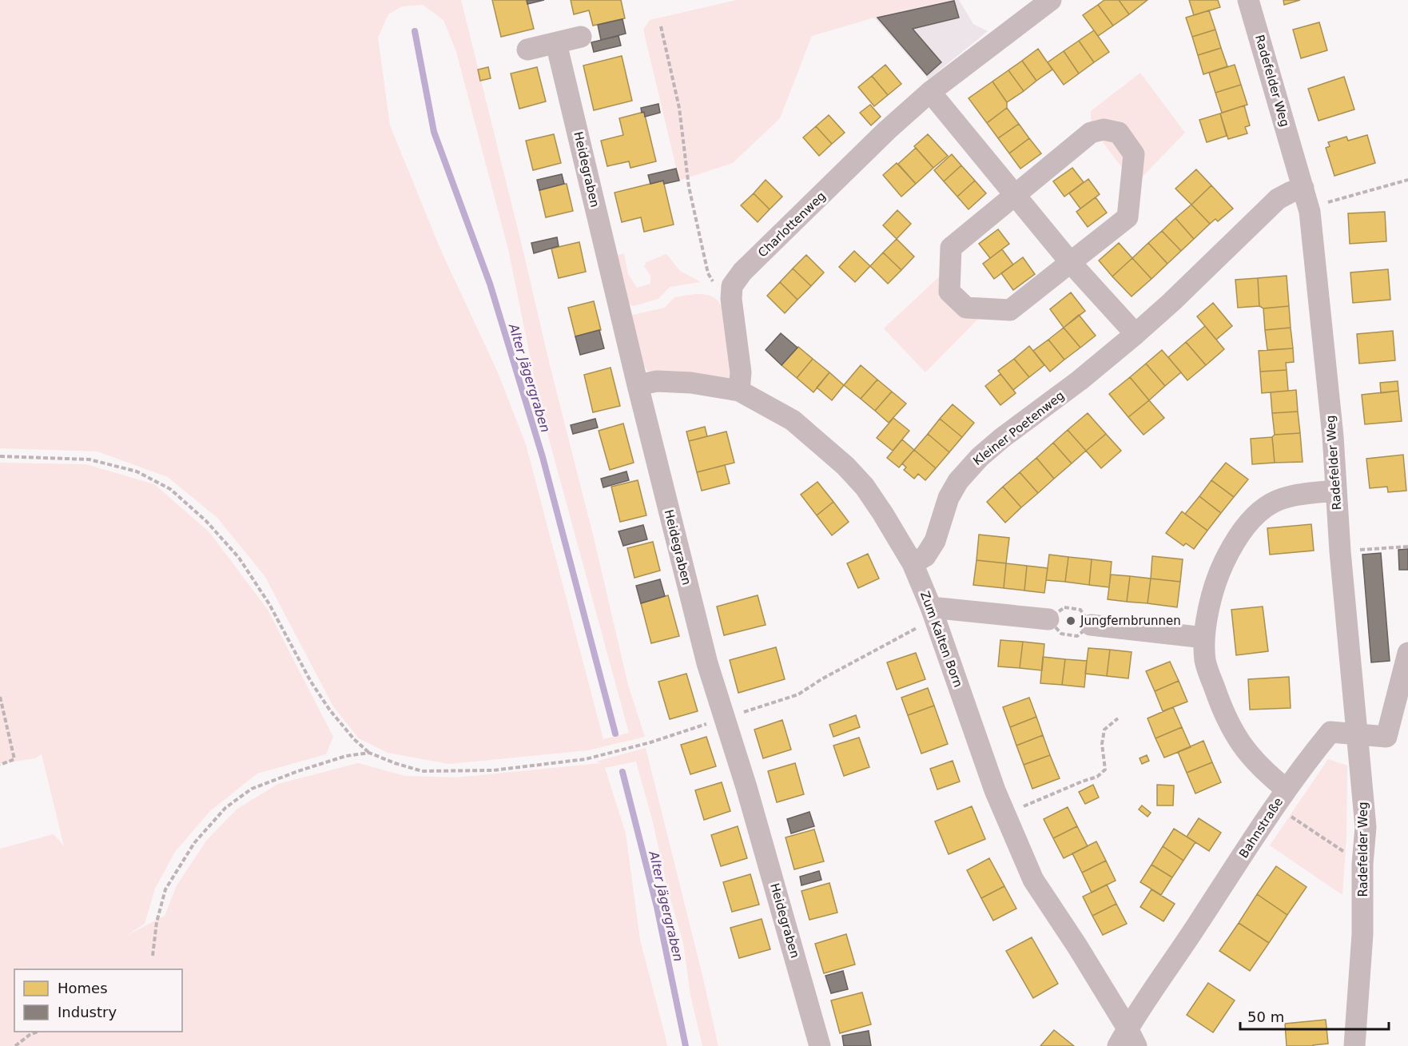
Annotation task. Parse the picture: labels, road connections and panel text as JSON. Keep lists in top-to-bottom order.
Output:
{
  "streets": {
    "street": [
      "Radefelder Weg",
      "Heidegraben",
      "Charlottenweg",
      "Kleiner Poetenweg",
      "Zum Kalten Born",
      "Bahnstraße"
    ]
  },
  "crossings": [
    ["Radefelder Weg", "Kleiner Poetenweg"],
    ["Radefelder Weg", "Bahnstraße"],
    ["Heidegraben", "Zum Kalten Born"],
    ["Charlottenweg", "Zum Kalten Born"],
    ["Kleiner Poetenweg", "Zum Kalten Born"],
    ["Zum Kalten Born", "Bahnstraße"]
  ],
  "water": ["Alter Jägergraben"],
  "places": ["Jungfernbrunnen"],
  "legend": ["Homes", "Industry"],
  "scale_bar": "50 m"
}
